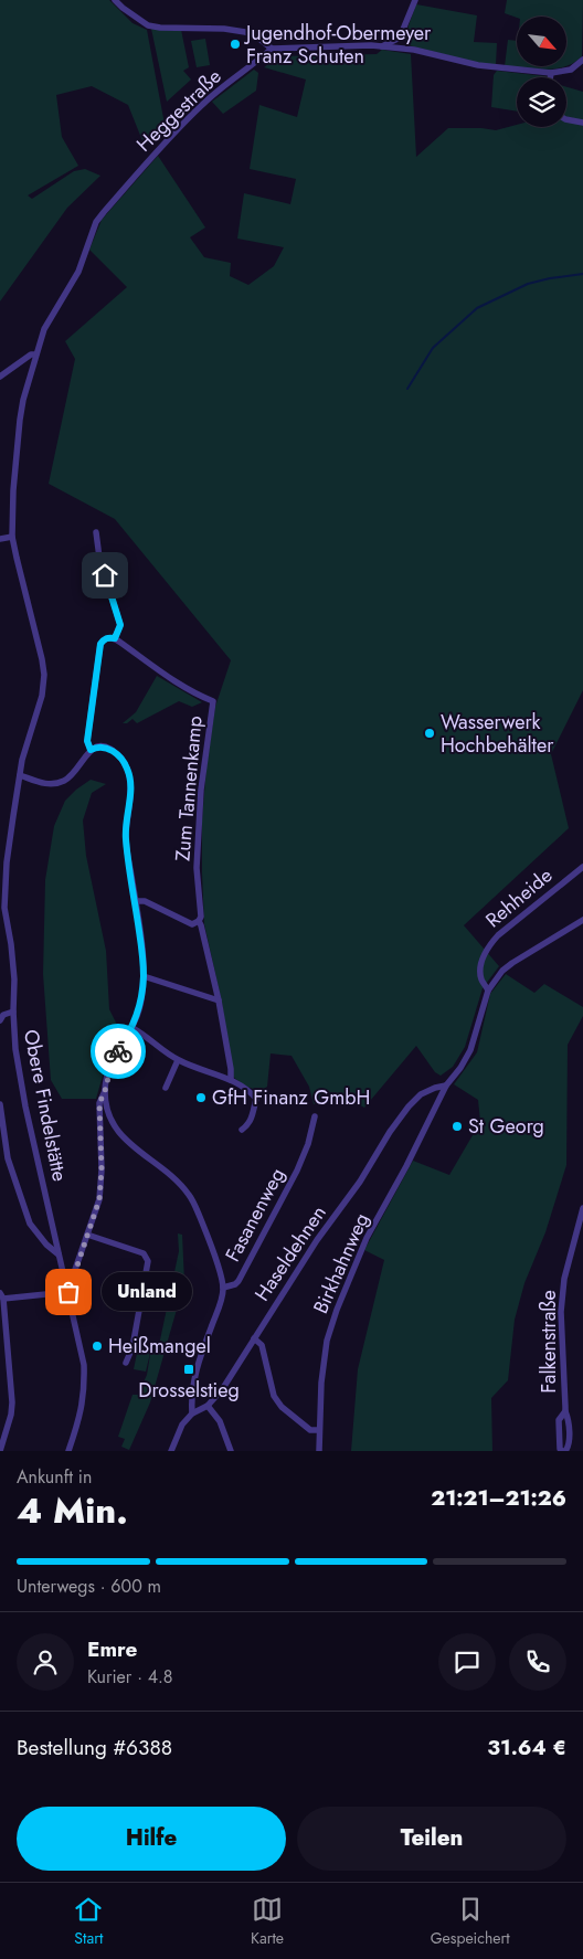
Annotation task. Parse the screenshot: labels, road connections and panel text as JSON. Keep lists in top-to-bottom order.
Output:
{
  "streets": {
    "street": [
      "Heggestraße",
      "Zum Tannenkamp",
      "Rehheide",
      "Obere Findelstätte",
      "Fasanenweg",
      "Haseldehnen",
      "Birkhahnweg",
      "Falkenstraße"
    ]
  },
  "crossings": [
    ["Heggestraße", "Obere Findelstätte"],
    ["Rehheide", "Birkhahnweg"],
    ["Fasanenweg", "Haseldehnen"],
    ["Haseldehnen", "Birkhahnweg"]
  ],
  "places": {
    "other": [
      "Jugendhof-Obermeyer Franz Schuten",
      "Wasserwerk Hochbehälter",
      "GfH Finanz GmbH",
      "St Georg",
      "Unland",
      "Heißmangel"
    ],
    "transit": ["Drosselstieg"]
  },
  "north": "bottom right",
  "page": {
    "bubble": "Unland",
    "heading": ["4 Min.", "Ankunft in", "21:21–21:26"],
    "panel": [
      "Emre",
      "Kurier · 4.8",
      "Bestellung #6388",
      "31.64 €"
    ],
    "bar": "Unterwegs · 600 m",
    "buttons": ["Hilfe", "Teilen"],
    "tabs": ["Start", "Karte", "Gespeichert"]
  }
}
